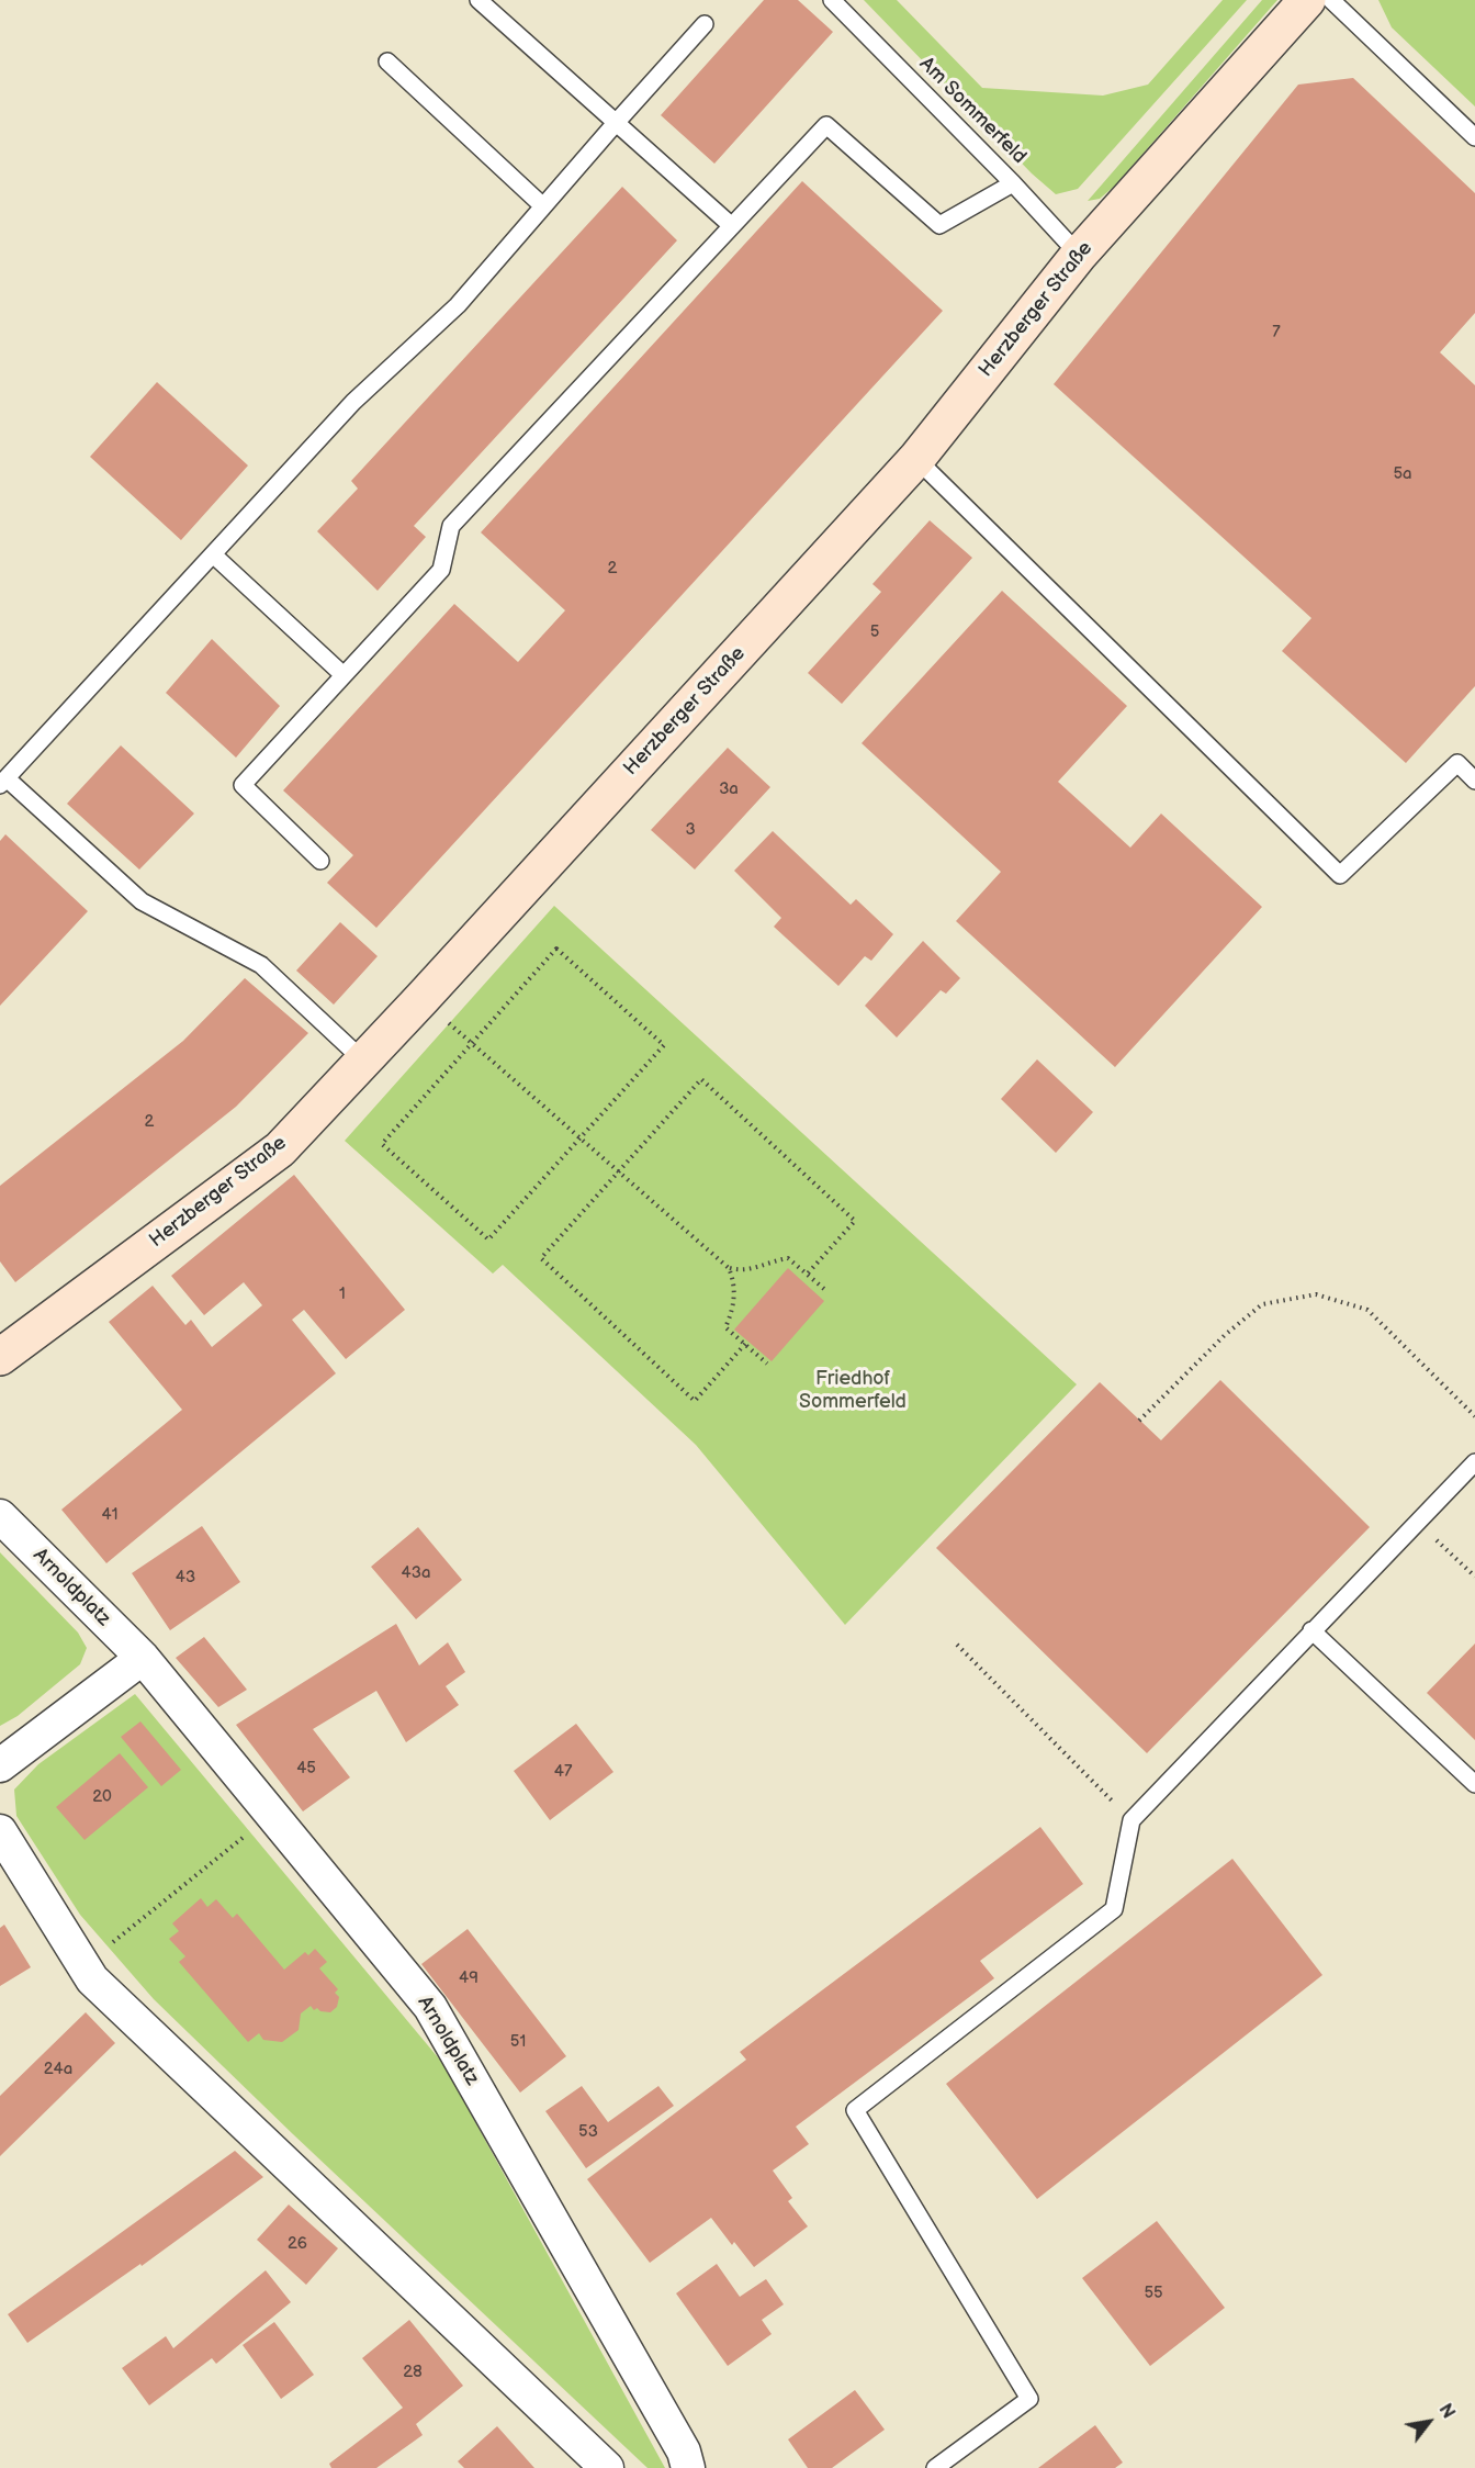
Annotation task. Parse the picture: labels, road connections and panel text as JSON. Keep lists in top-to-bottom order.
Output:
{
  "streets": {
    "main road": ["Herzberger Straße"],
    "street": ["Arnoldplatz"],
    "lane": ["Am Sommerfeld"]
  },
  "crossings": [
    ["Am Sommerfeld", "Herzberger Straße"]
  ],
  "parks": ["Friedhof Sommerfeld"],
  "house_numbers": [
    "7",
    "5a",
    "2",
    "5",
    "3a",
    "3",
    "2",
    "1",
    "41",
    "43a",
    "43",
    "45",
    "47",
    "20",
    "49",
    "51",
    "24a",
    "53",
    "26",
    "55",
    "28"
  ],
  "north": "top right"
}
